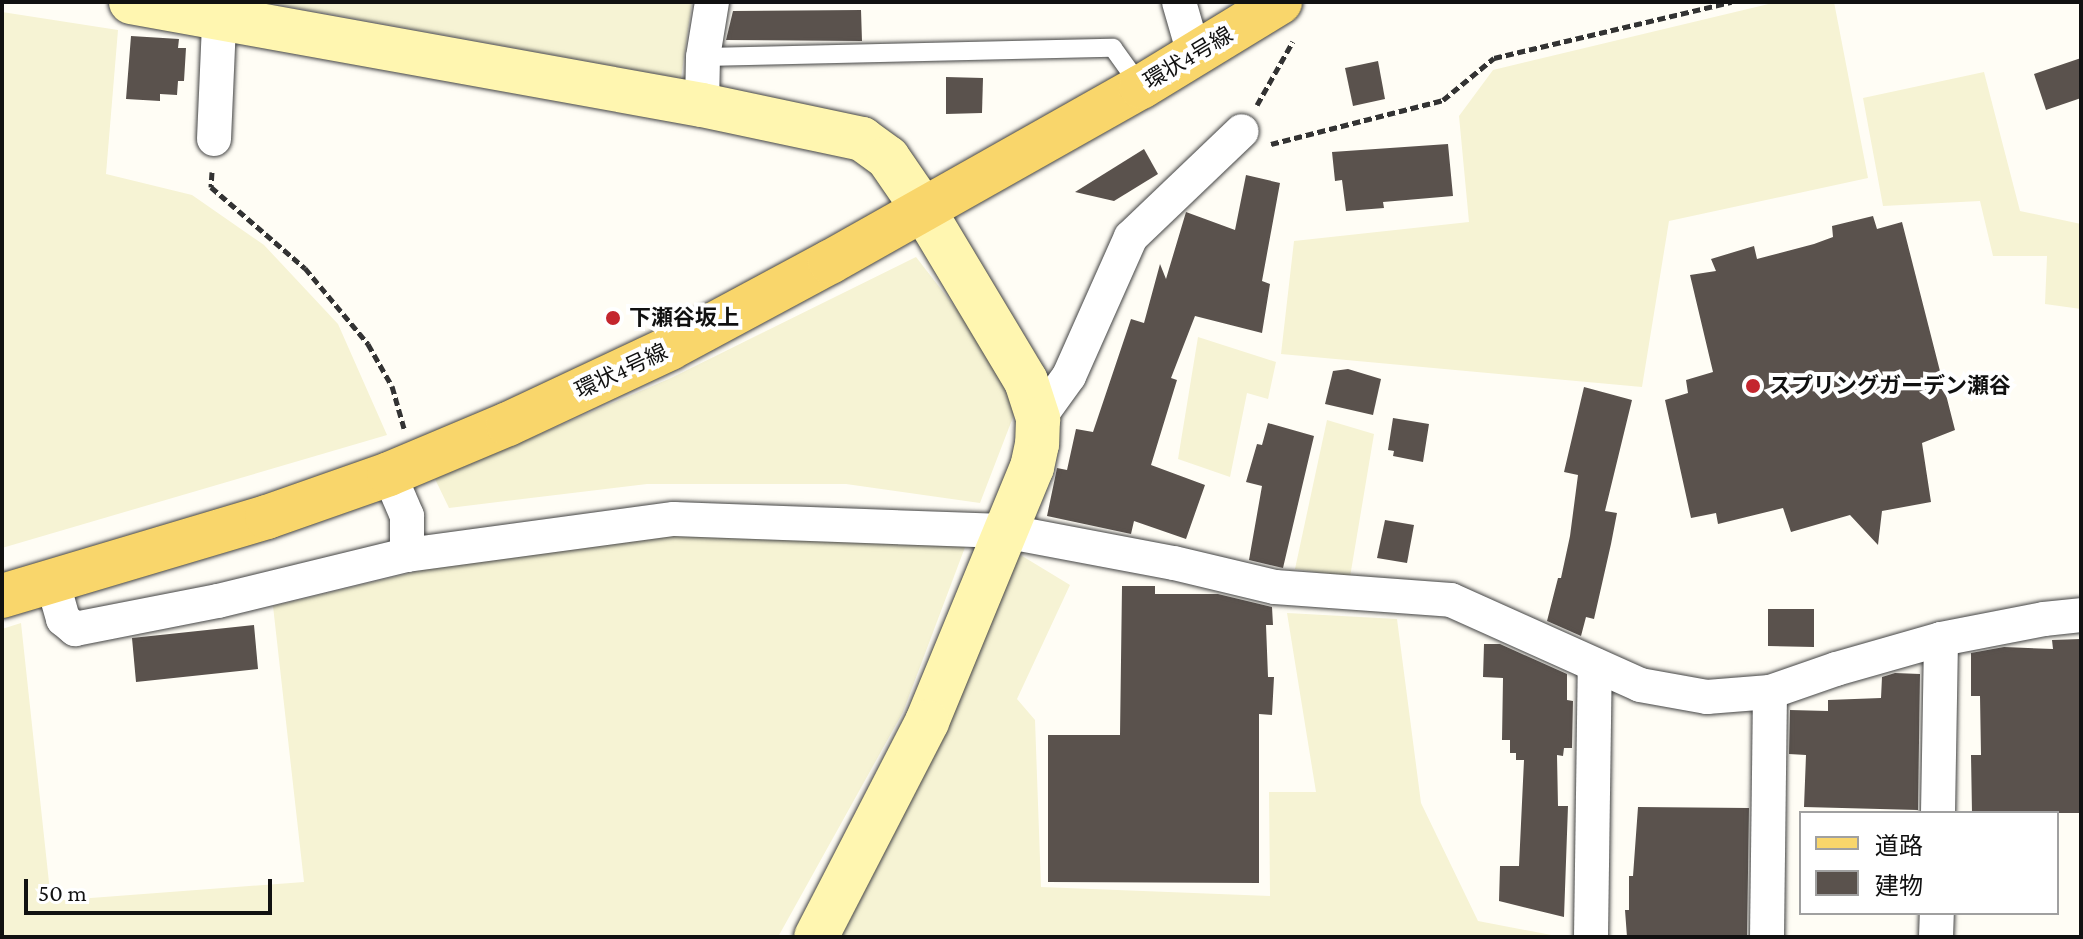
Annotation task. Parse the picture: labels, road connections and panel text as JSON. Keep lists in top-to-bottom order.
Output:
{
  "streets": {
    "main road": ["環状4号線"]
  },
  "places": ["下瀬谷坂上", "スプリングガーデン瀬谷"],
  "legend": ["道路", "建物"],
  "scale_bar": "50 m"
}
